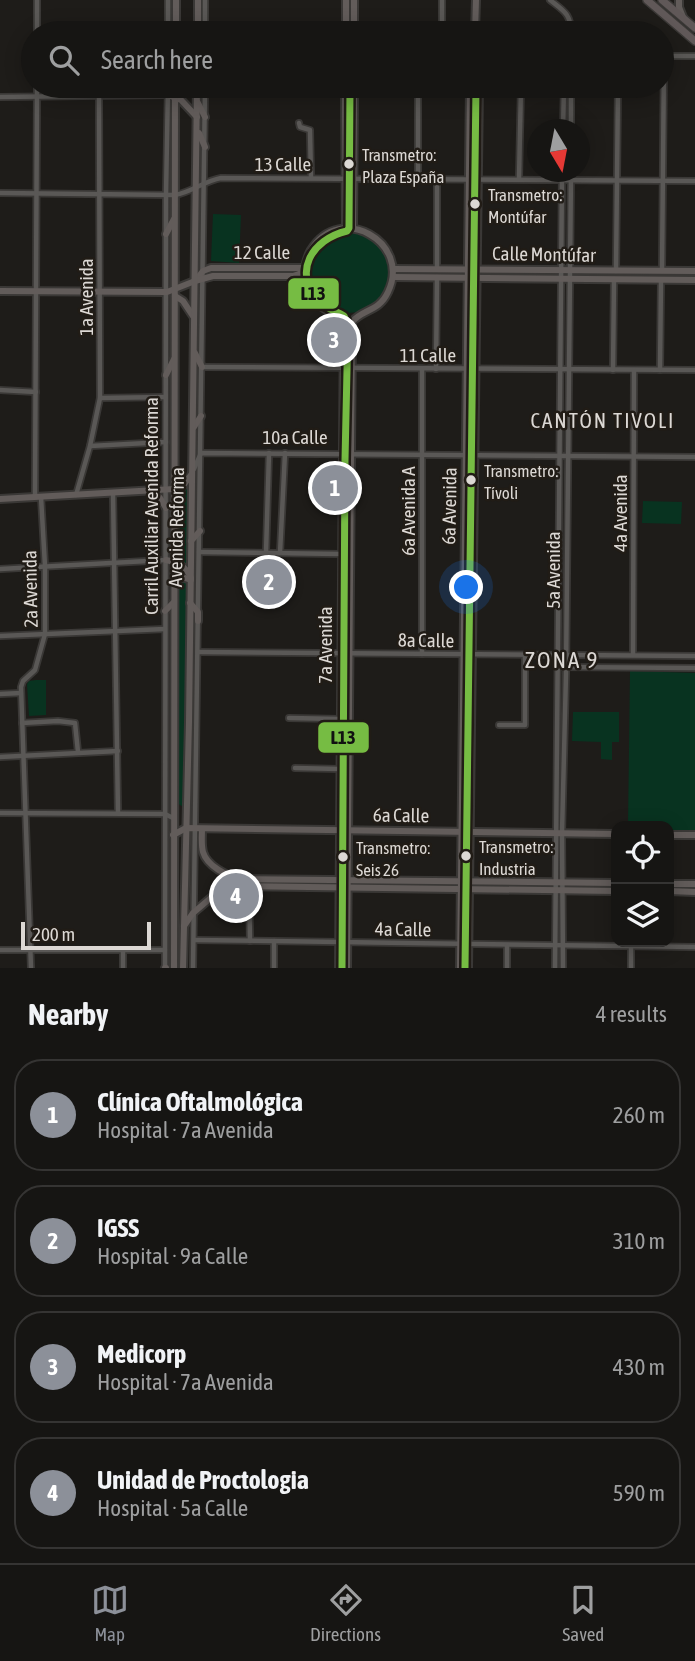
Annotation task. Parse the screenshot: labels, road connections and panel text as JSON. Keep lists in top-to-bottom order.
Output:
{
  "streets": {
    "main road": [
      "12 Calle",
      "Calle Montúfar",
      "6a Avenida",
      "Avenida Reforma",
      "7a Avenida",
      "6a Calle"
    ],
    "street": [
      "13 Calle",
      "1a Avenida",
      "11 Calle",
      "10a Calle",
      "Carril Auxiliar Avenida Reforma",
      "6a Avenida A",
      "4a Avenida",
      "5a Avenida",
      "2a Avenida",
      "8a Calle",
      "4a Calle"
    ]
  },
  "crossings": [
    ["13 Calle", "1a Avenida"],
    ["13 Calle", "Carril Auxiliar Avenida Reforma"],
    ["13 Calle", "6a Avenida"],
    ["13 Calle", "Avenida Reforma"],
    ["13 Calle", "2a Avenida"],
    ["12 Calle", "7a Avenida"],
    ["Calle Montúfar", "6a Avenida"],
    ["Calle Montúfar", "5a Avenida"],
    ["Calle Montúfar", "7a Avenida"],
    ["11 Calle", "6a Avenida"],
    ["11 Calle", "6a Avenida A"],
    ["11 Calle", "4a Avenida"],
    ["11 Calle", "5a Avenida"],
    ["11 Calle", "7a Avenida"],
    ["10a Calle", "6a Avenida"],
    ["10a Calle", "6a Avenida A"],
    ["10a Calle", "4a Avenida"],
    ["10a Calle", "5a Avenida"],
    ["10a Calle", "7a Avenida"],
    ["Carril Auxiliar Avenida Reforma", "Avenida Reforma"],
    ["6a Avenida", "8a Calle"],
    ["6a Avenida", "6a Calle"],
    ["6a Avenida", "4a Calle"],
    ["6a Avenida A", "8a Calle"],
    ["4a Avenida", "8a Calle"],
    ["Avenida Reforma", "6a Calle"],
    ["5a Avenida", "8a Calle"],
    ["5a Avenida", "6a Calle"],
    ["5a Avenida", "4a Calle"],
    ["8a Calle", "7a Avenida"],
    ["7a Avenida", "6a Calle"],
    ["7a Avenida", "4a Calle"]
  ],
  "districts": ["CANTÓN TIVOLI", "ZONA 9"],
  "places": [
    "Transmetro: Plaza España",
    "Transmetro: Montúfar",
    "Transmetro: Tívoli",
    "Transmetro: Industria",
    "Transmetro: Seis 26"
  ],
  "lines": ["transit line L13"],
  "scale_bar": "200 m",
  "north": "bottom",
  "page": {
    "search": "Search here",
    "pins": [
      "3",
      "1",
      "2",
      "4"
    ],
    "scale": "200 m",
    "heading": ["Nearby", "4 results"],
    "list": [
      {
        "mark": "1",
        "name": "Clínica Oftalmológica",
        "note": "Hospital · 7a Avenida",
        "value": "260 m"
      },
      {
        "mark": "2",
        "name": "IGSS",
        "note": "Hospital · 9a Calle",
        "value": "310 m"
      },
      {
        "mark": "3",
        "name": "Medicorp",
        "note": "Hospital · 7a Avenida",
        "value": "430 m"
      },
      {
        "mark": "4",
        "name": "Unidad de Proctologia",
        "note": "Hospital · 5a Calle",
        "value": "590 m"
      }
    ],
    "nav": ["Map", "Directions", "Saved"]
  }
}
